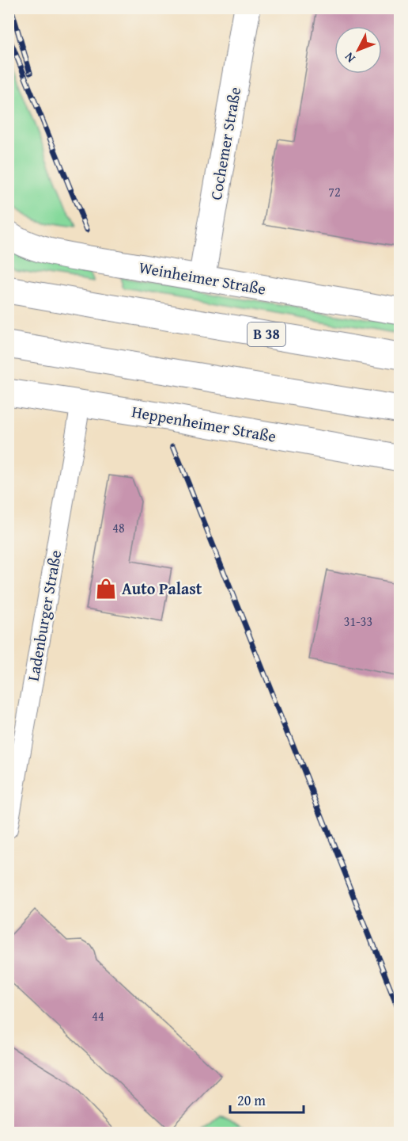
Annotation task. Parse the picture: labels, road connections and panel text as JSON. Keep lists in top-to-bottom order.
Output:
{
  "streets": {
    "main road": [
      "Cochemer Straße",
      "Weinheimer Straße",
      "B 38",
      "Heppenheimer Straße"
    ],
    "street": ["Ladenburger Straße"]
  },
  "crossings": [
    ["Cochemer Straße", "Weinheimer Straße"],
    ["Heppenheimer Straße", "Ladenburger Straße"]
  ],
  "places": {
    "shop": ["Auto Palast"]
  },
  "house_numbers": [
    "72",
    "48",
    "31-33",
    "44"
  ],
  "scale_bar": "20 m",
  "north": "bottom left"
}
